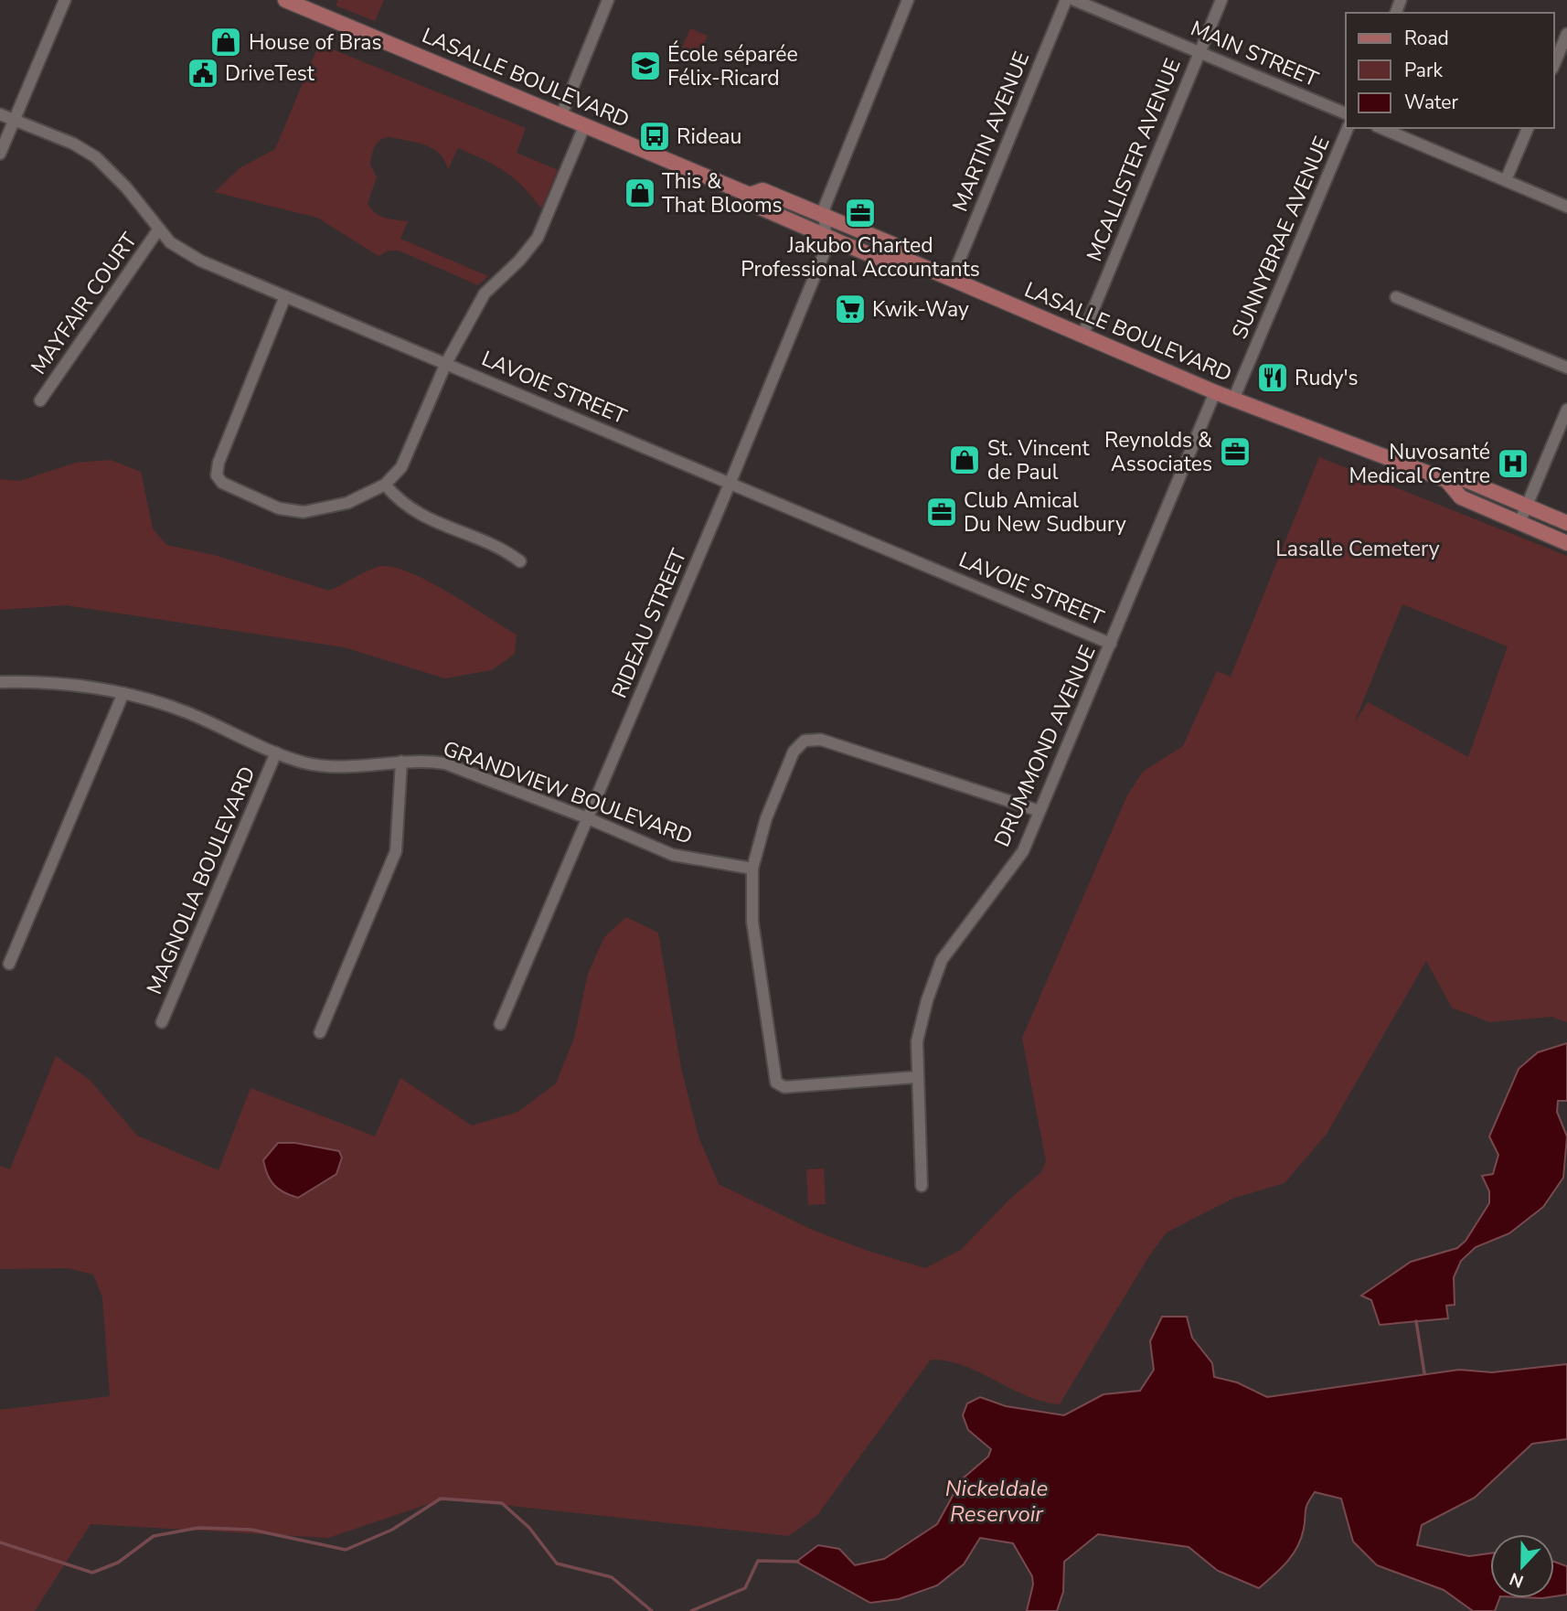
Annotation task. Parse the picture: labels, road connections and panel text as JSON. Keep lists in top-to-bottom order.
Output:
{
  "streets": {
    "main road": ["LASALLE BOULEVARD"],
    "street": [
      "MAIN STREET",
      "MARTIN AVENUE",
      "MCALLISTER AVENUE",
      "SUNNYBRAE AVENUE",
      "MAYFAIR COURT",
      "LAVOIE STREET",
      "RIDEAU STREET",
      "DRUMMOND AVENUE",
      "GRANDVIEW BOULEVARD",
      "MAGNOLIA BOULEVARD"
    ]
  },
  "crossings": [
    ["MAIN STREET", "MCALLISTER AVENUE"],
    ["LASALLE BOULEVARD", "MARTIN AVENUE"],
    ["LASALLE BOULEVARD", "MCALLISTER AVENUE"],
    ["LASALLE BOULEVARD", "SUNNYBRAE AVENUE"],
    ["LASALLE BOULEVARD", "RIDEAU STREET"],
    ["LASALLE BOULEVARD", "DRUMMOND AVENUE"],
    ["MAYFAIR COURT", "LAVOIE STREET"],
    ["LAVOIE STREET", "RIDEAU STREET"],
    ["LAVOIE STREET", "DRUMMOND AVENUE"],
    ["RIDEAU STREET", "GRANDVIEW BOULEVARD"],
    ["GRANDVIEW BOULEVARD", "MAGNOLIA BOULEVARD"]
  ],
  "water": ["Nickeldale Reservoir"],
  "parks": ["Lasalle Cemetery"],
  "places": {
    "shop": ["House of Bras", "This & That Blooms", "St. Vincent de Paul"],
    "school or university": ["École séparée Félix-Ricard"],
    "public building": ["DriveTest"],
    "bus stop": ["Rideau"],
    "office": ["Jakubo Charted Professional Accountants", "Reynolds & Associates", "Club Amical Du New Sudbury"],
    "supermarket": ["Kwik-Way"],
    "restaurant": ["Rudy's"],
    "hospital": ["Nuvosanté Medical Centre"]
  },
  "legend": ["Road", "Park", "Water"],
  "north": "bottom"
}
